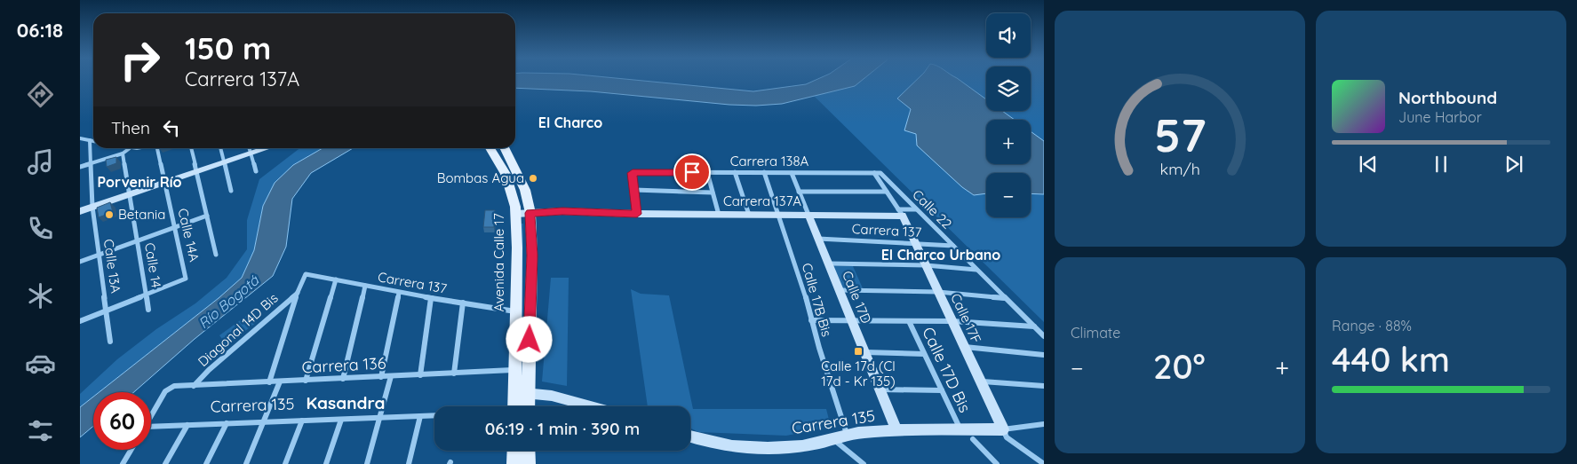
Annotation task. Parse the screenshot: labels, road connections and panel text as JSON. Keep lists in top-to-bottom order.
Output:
{
  "streets": {
    "main road": ["Avenida Calle 17"],
    "street": [
      "Carrera 138A",
      "Carrera 137A",
      "Calle 22",
      "Carrera 137",
      "Calle 14A",
      "Calle 14",
      "Calle 13A",
      "Calle 17D",
      "Calle 17B Bis",
      "Calle 17F",
      "Diagonal 14D Bis",
      "Carrera 136",
      "Calle 17D Bis",
      "Carrera 135"
    ]
  },
  "crossings": [
    ["Carrera 138A", "Calle 22"],
    ["Carrera 138A", "Calle 17D"],
    ["Carrera 138A", "Calle 17B Bis"],
    ["Carrera 138A", "Calle 17F"],
    ["Carrera 137A", "Avenida Calle 17"],
    ["Carrera 137A", "Calle 17D"],
    ["Carrera 137A", "Calle 17B Bis"],
    ["Carrera 137A", "Calle 17F"],
    ["Calle 22", "Carrera 137"],
    ["Carrera 137", "Avenida Calle 17"],
    ["Carrera 137", "Calle 17D"],
    ["Carrera 137", "Calle 17F"],
    ["Carrera 137", "Diagonal 14D Bis"],
    ["Calle 14A", "Calle 14"],
    ["Avenida Calle 17", "Carrera 136"],
    ["Calle 17D", "Carrera 135"],
    ["Calle 17B Bis", "Carrera 135"],
    ["Calle 17F", "Carrera 135"],
    ["Diagonal 14D Bis", "Carrera 136"],
    ["Calle 17D Bis", "Carrera 135"]
  ],
  "districts": [
    "El Charco",
    "Porvenir Río",
    "El Charco Urbano",
    "Kasandra"
  ],
  "water": ["Río Bogotá"],
  "places": {
    "other": ["Bombas Agua", "Betania"],
    "transit": ["Calle 17d (Cl 17d - Kr 135)"]
  },
  "page": {
    "tabs": "06:18",
    "map_buttons": ["+", "−"],
    "turn": ["150 m", "Carrera 137A"],
    "song": ["Northbound", "June Harbor"],
    "then": "Then",
    "tile": [
      "Climate",
      ["Range · 88%", "440 km"]
    ],
    "heat": ["−", "20°", "+"],
    "limit": "60",
    "trip": "06:19 · 1 min · 390 m",
    "gauge": ["57", "km/h"]
  }
}
